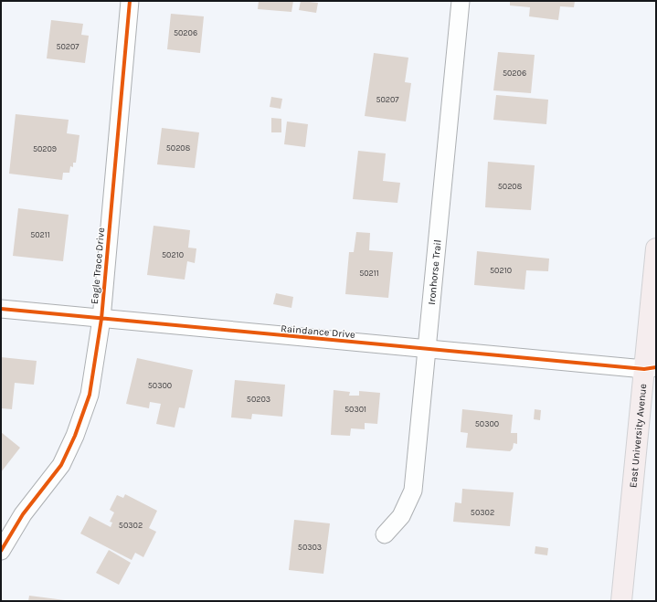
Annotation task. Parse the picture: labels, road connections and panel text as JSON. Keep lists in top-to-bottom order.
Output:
{
  "streets": {
    "main road": ["East University Avenue"],
    "street": ["Eagle Trace Drive", "Ironhorse Trail", "Raindance Drive"]
  },
  "crossings": [
    ["Eagle Trace Drive", "Raindance Drive"],
    ["Ironhorse Trail", "Raindance Drive"],
    ["Raindance Drive", "East University Avenue"]
  ],
  "house_numbers": [
    "50206",
    "50207",
    "50206",
    "50207",
    "50208",
    "50209",
    "50208",
    "50211",
    "50210",
    "50210",
    "50211",
    "50300",
    "50203",
    "50301",
    "50300",
    "50302",
    "50302",
    "50303"
  ]
}
